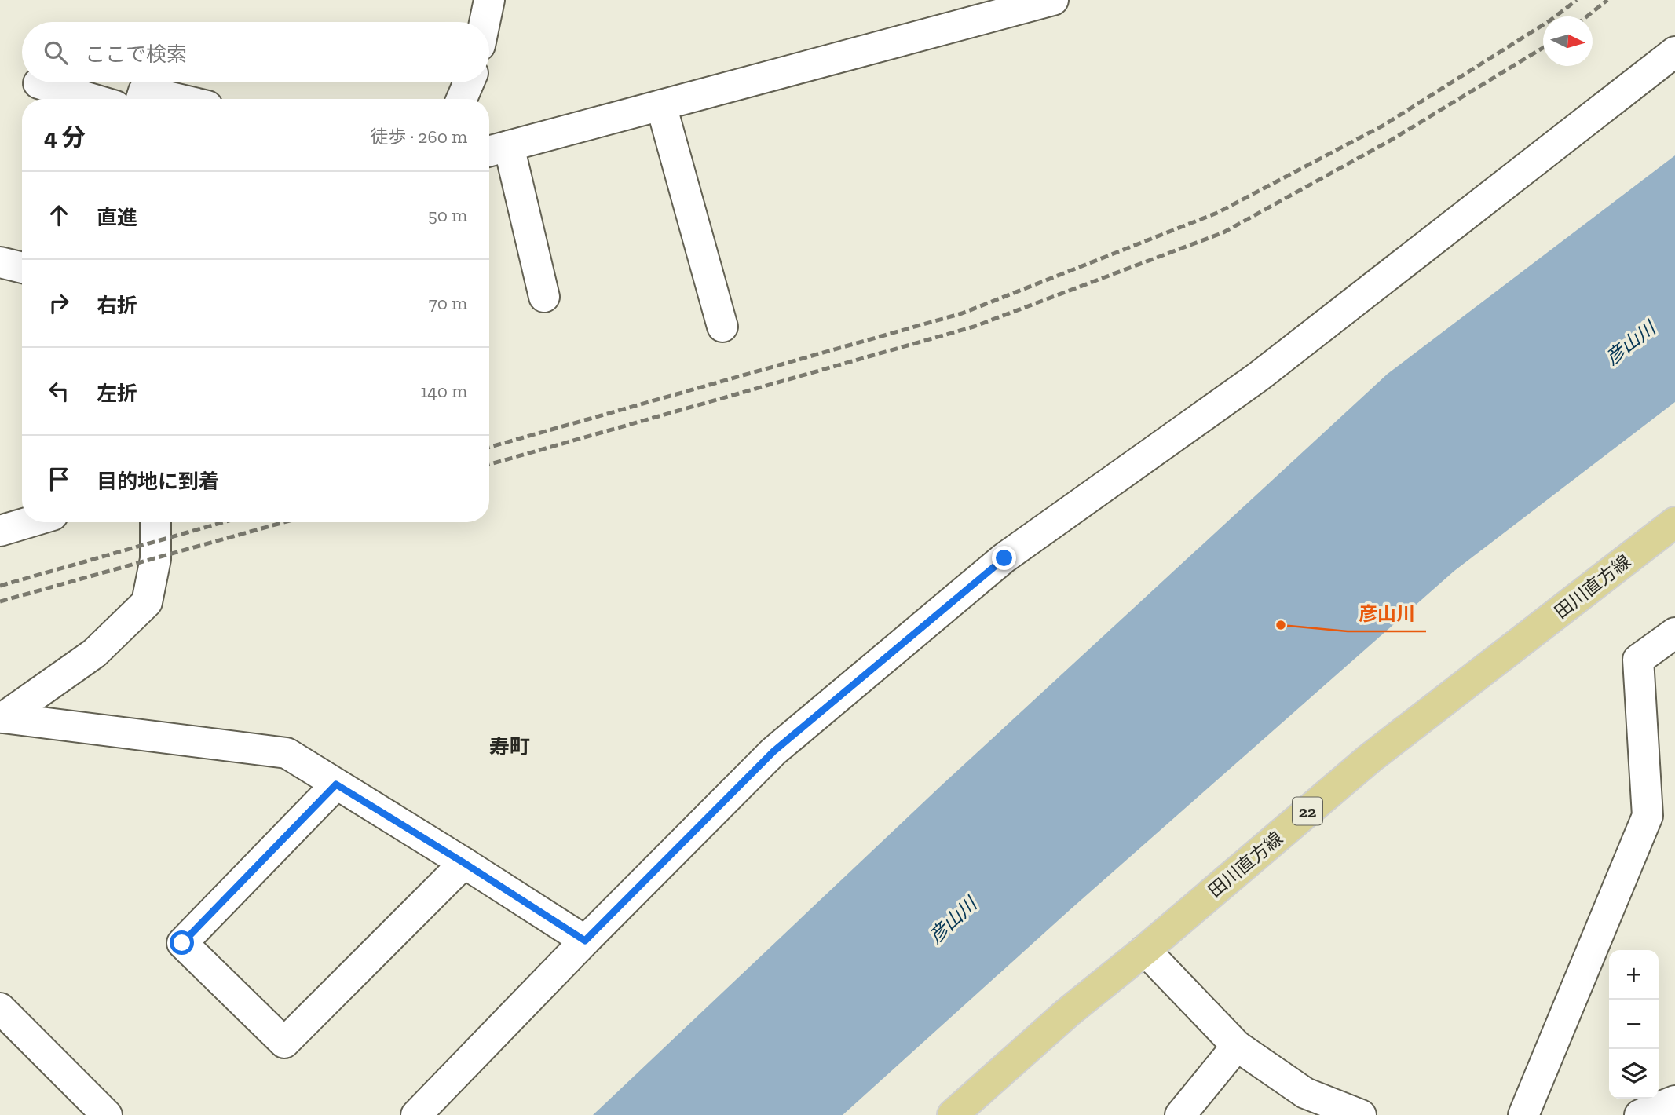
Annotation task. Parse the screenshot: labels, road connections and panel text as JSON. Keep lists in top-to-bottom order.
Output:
{
  "streets": {
    "main road": ["田川直方線", "22"]
  },
  "districts": ["寿町"],
  "water": ["彦山川"],
  "places": ["彦山川"],
  "north": "right",
  "page": {
    "search": "ここで検索",
    "heading": ["4 分", "徒歩 · 260 m"],
    "list": [
      ["直進", "50 m"],
      ["右折", "70 m"],
      ["左折", "140 m"],
      "目的地に到着"
    ],
    "map_buttons": ["+", "−"]
  }
}
